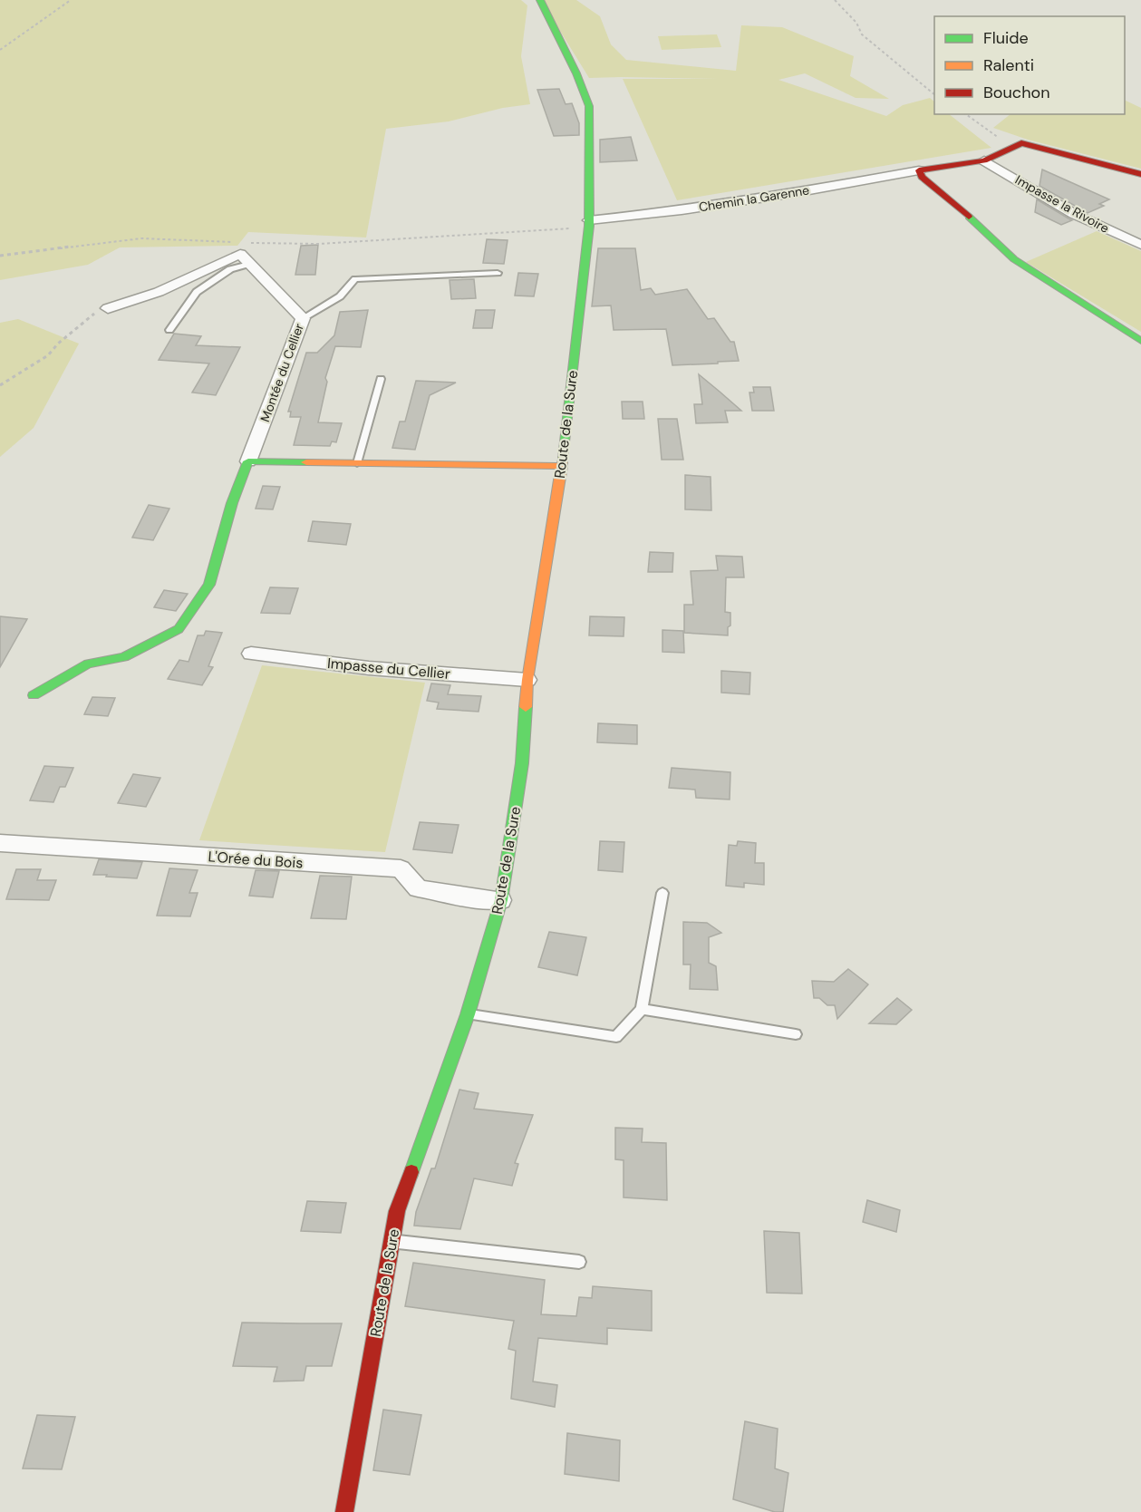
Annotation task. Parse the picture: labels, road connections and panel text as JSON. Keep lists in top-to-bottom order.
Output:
{
  "streets": {
    "main road": ["Chemin la Garenne", "Montée du Cellier", "Route de la Sure"],
    "street": ["Impasse la Rivoire", "Impasse du Cellier", "L'Orée du Bois"]
  },
  "crossings": [
    ["Chemin la Garenne", "Impasse la Rivoire"],
    ["Chemin la Garenne", "Route de la Sure"],
    ["Route de la Sure", "Impasse du Cellier"],
    ["Route de la Sure", "L'Orée du Bois"]
  ],
  "legend": ["Fluide", "Ralenti", "Bouchon"]
}
